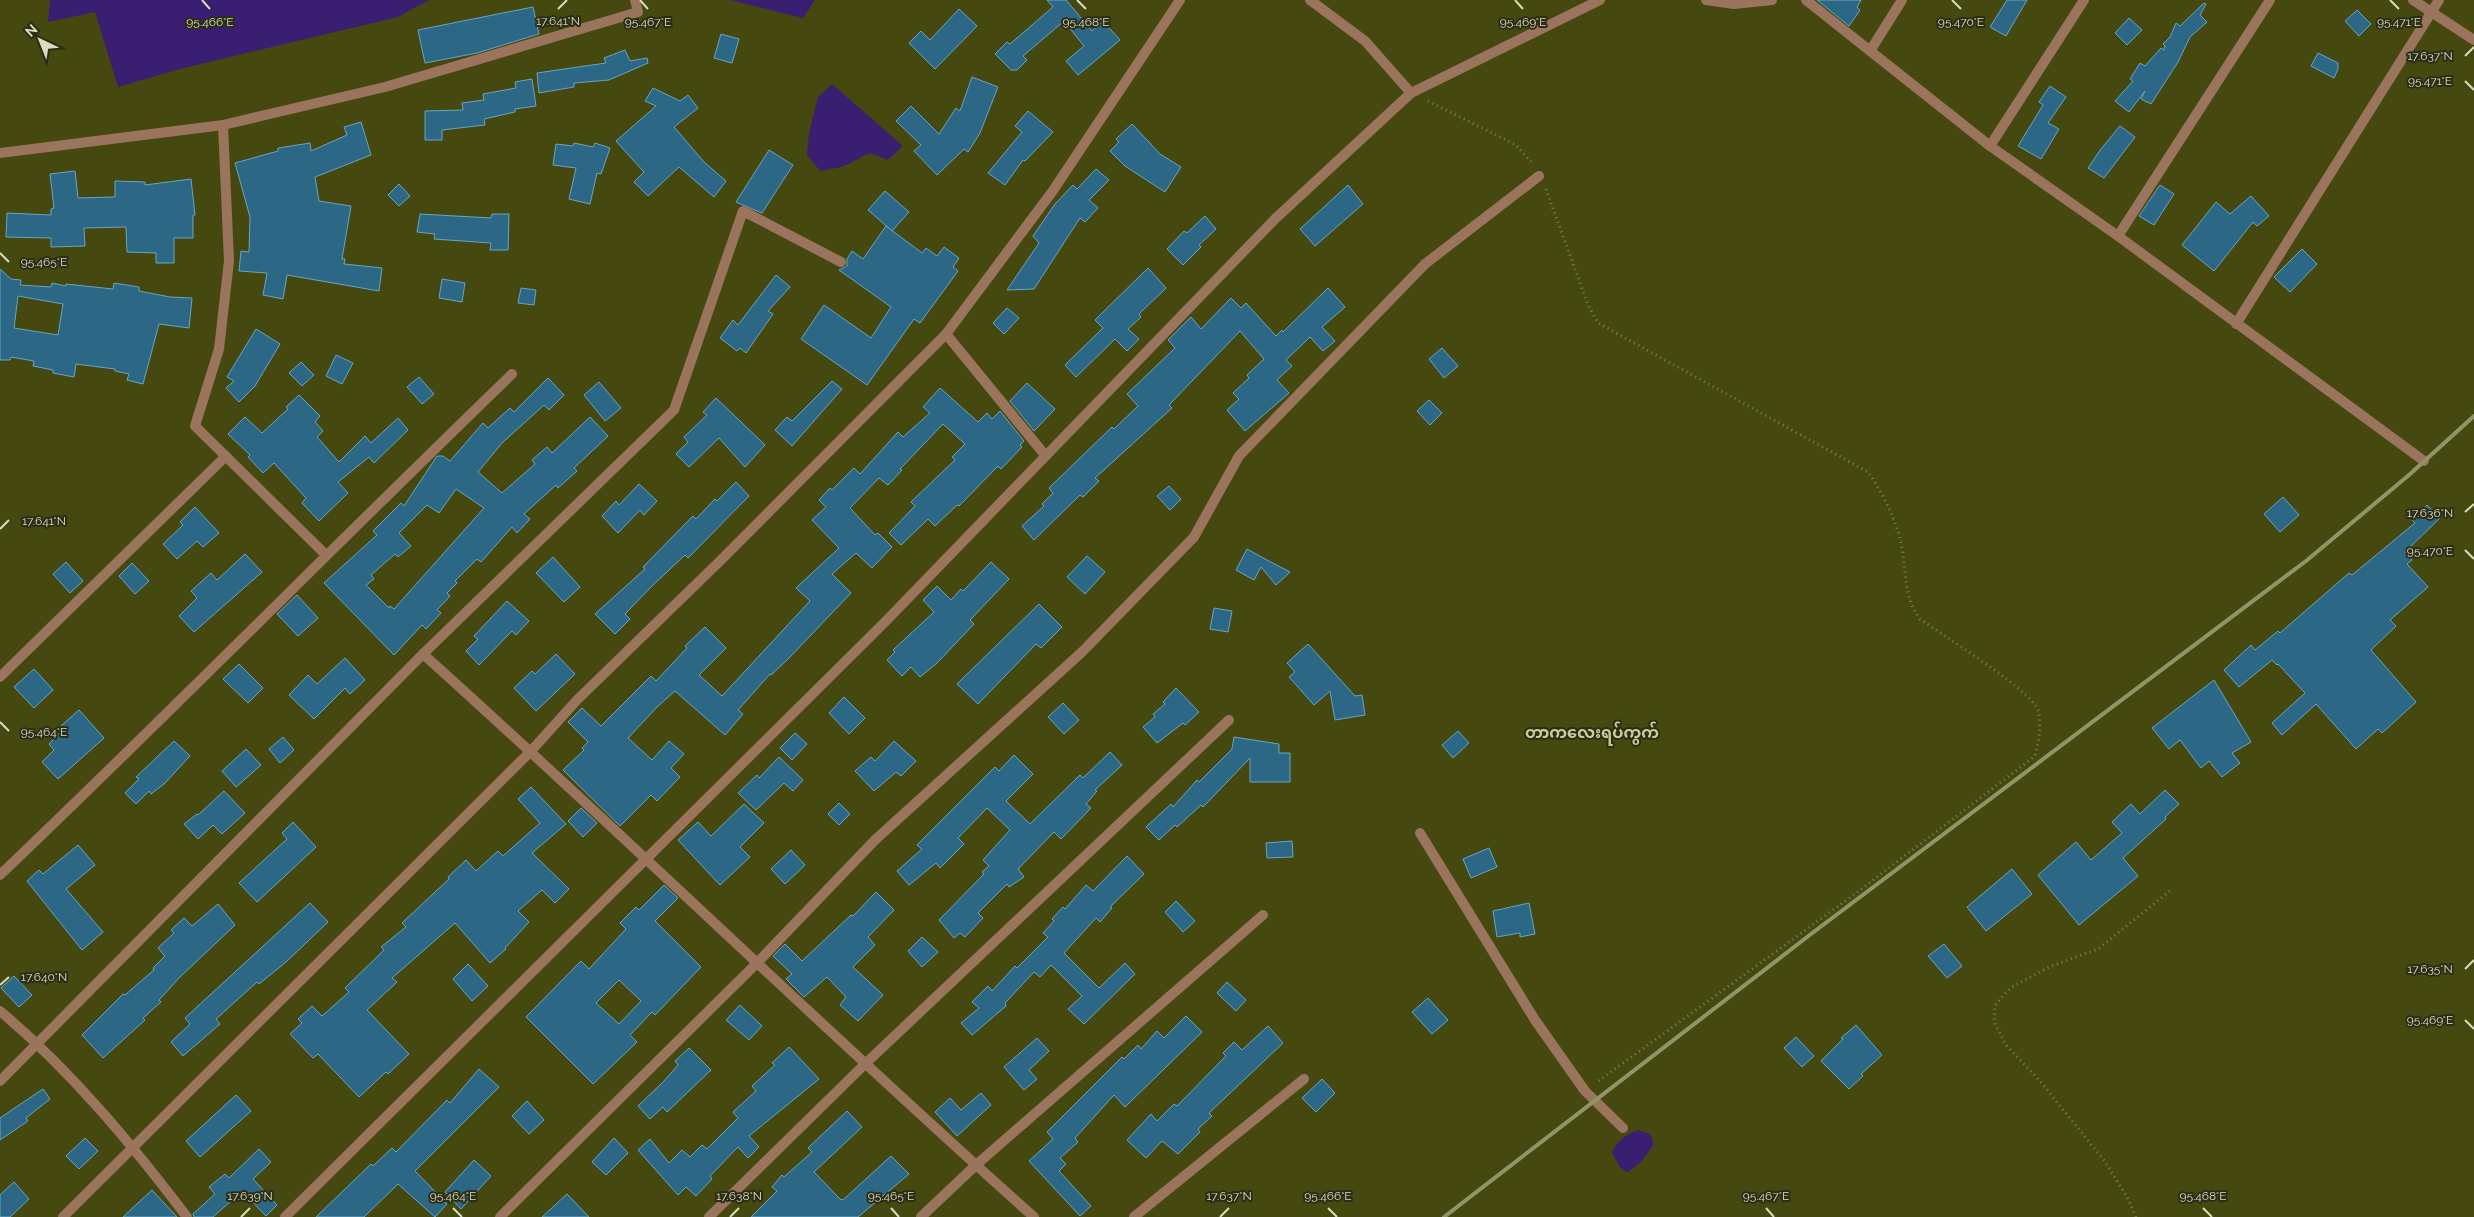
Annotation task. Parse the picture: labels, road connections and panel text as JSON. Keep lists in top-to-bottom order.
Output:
{
  "districts": ["တာကလေးရပ်ကွက်"],
  "north": "top left",
  "coordinates": [
    "17.641°N",
    "95.466°E",
    "95.467°E",
    "95.468°E",
    "95.469°E",
    "95.471°E",
    "95.470°E",
    "17.637°N",
    "95.465°E",
    "17.636°N",
    "95.464°E",
    "17.635°N",
    "17.640°N",
    "17.639°N",
    "17.638°N"
  ]
}
